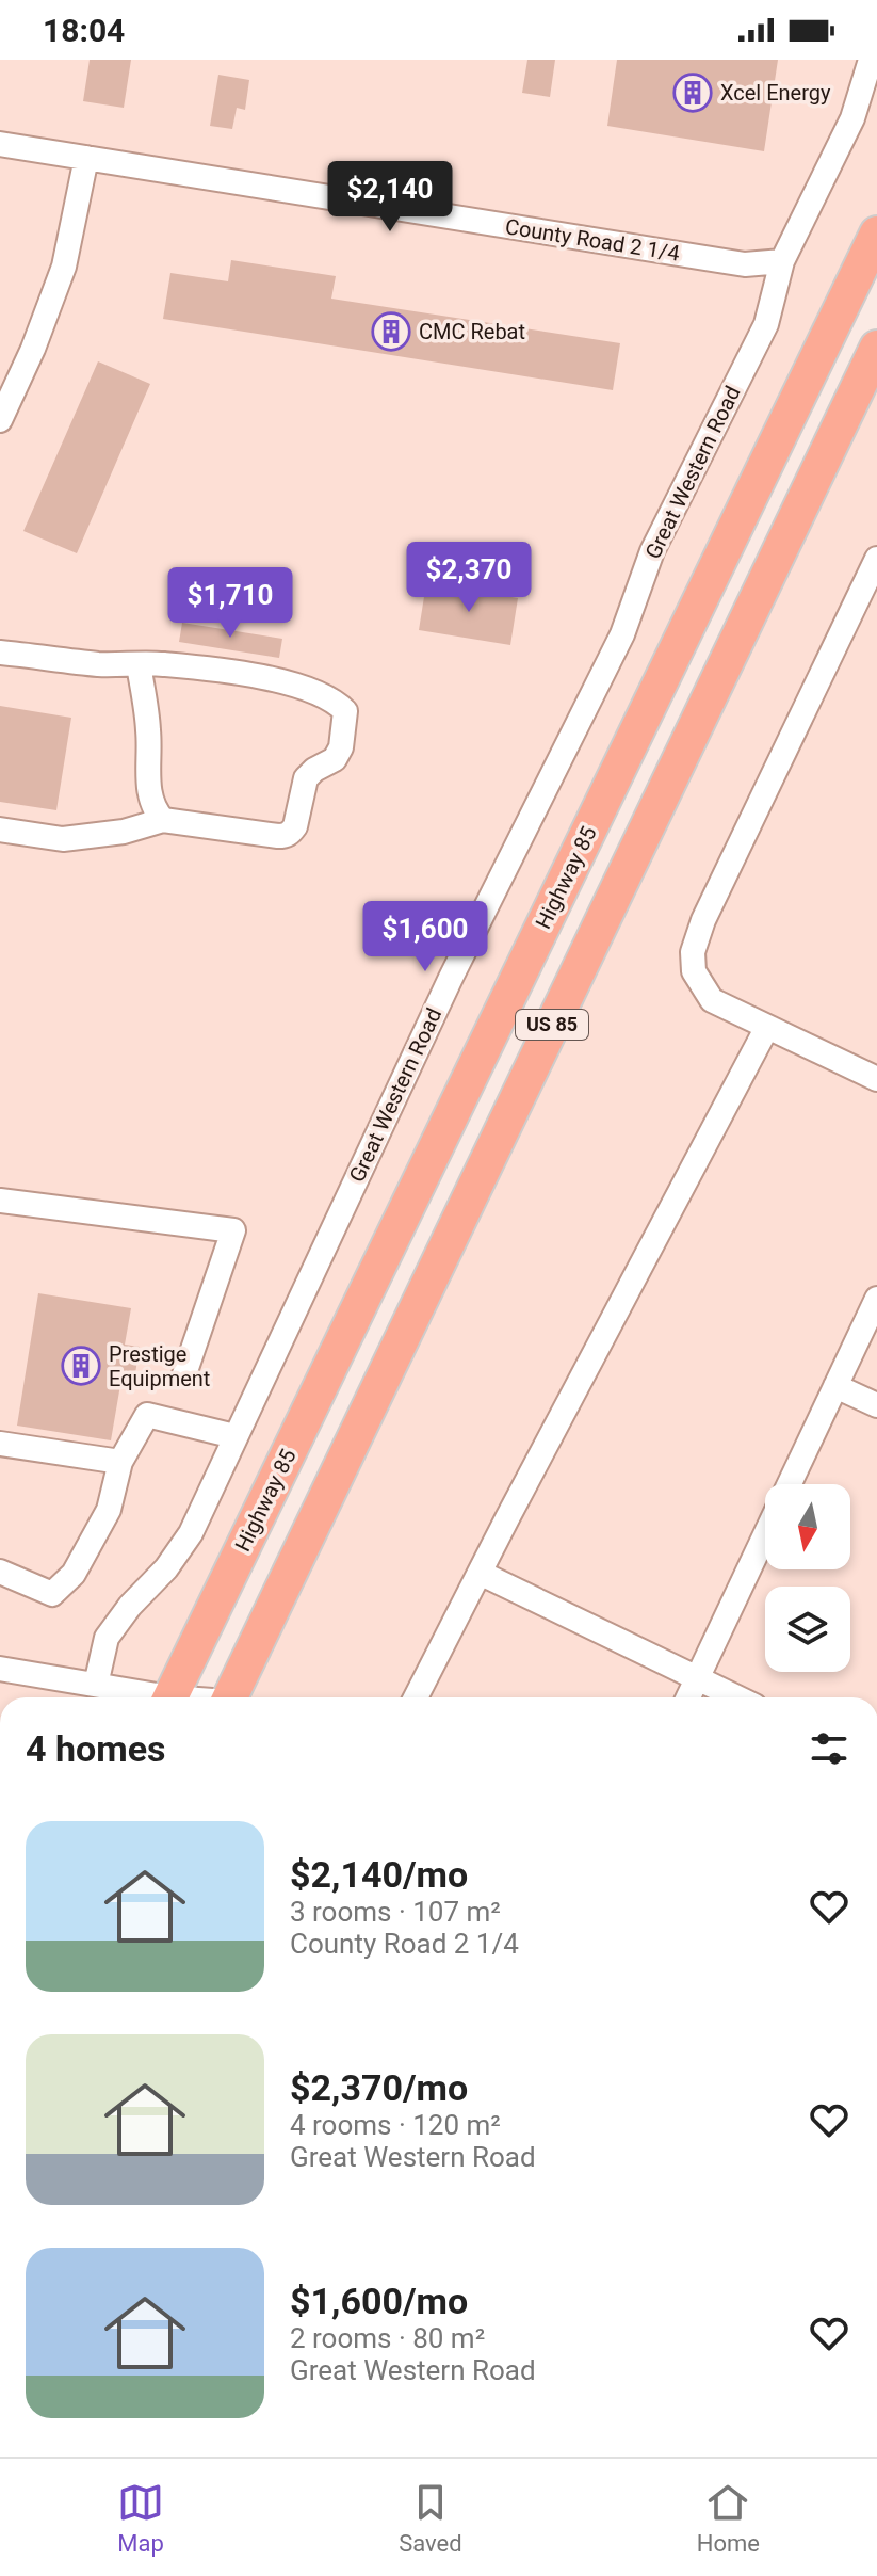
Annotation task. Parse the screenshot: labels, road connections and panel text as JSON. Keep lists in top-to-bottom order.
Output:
{
  "streets": {
    "highway": ["Highway 85", "US 85"],
    "street": ["County Road 2 1/4", "Great Western Road"]
  },
  "crossings": [
    ["County Road 2 1/4", "Great Western Road"]
  ],
  "places": {
    "building": ["Xcel Energy", "CMC Rebat", "Prestige Equipment"]
  },
  "north": "bottom",
  "page": {
    "status": "18:04",
    "price": [
      "$2,140",
      "$2,370",
      "$1,710",
      "$1,600"
    ],
    "heading": "4 homes",
    "list": [
      {
        "name": "$2,140/mo",
        "note": "3 rooms · 107 m² · County Road 2 1/4"
      },
      {
        "name": "$2,370/mo",
        "note": "4 rooms · 120 m² · Great Western Road"
      },
      {
        "name": "$1,600/mo",
        "note": "2 rooms · 80 m² · Great Western Road"
      }
    ],
    "tabs": ["Map", "Saved", "Home"]
  }
}
